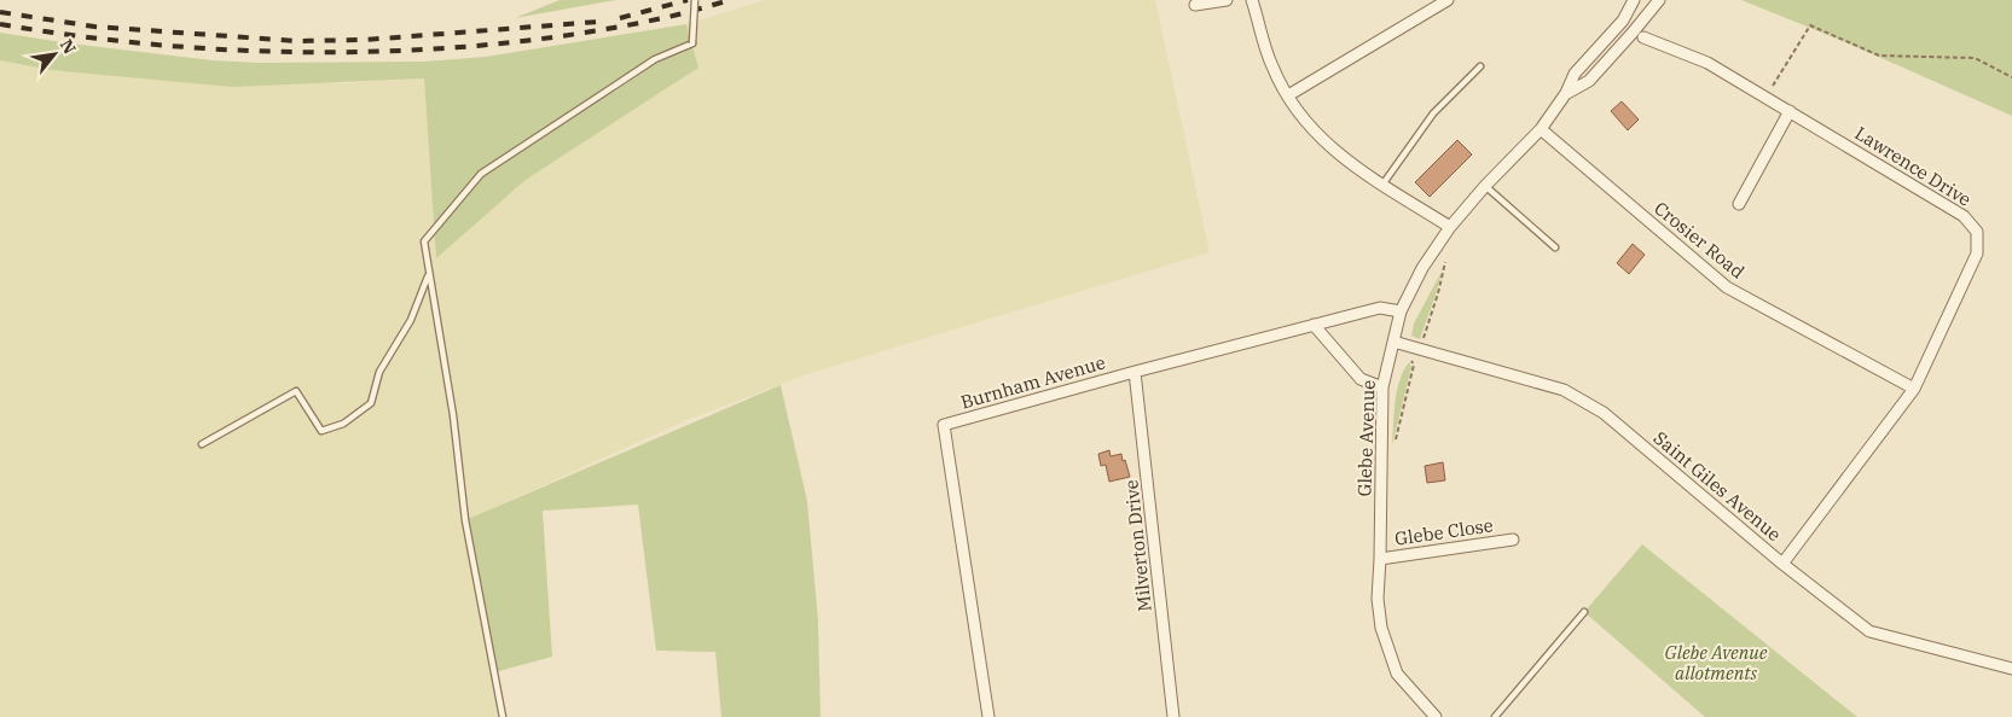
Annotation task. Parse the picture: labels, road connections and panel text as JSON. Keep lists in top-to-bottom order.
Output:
{
  "streets": {
    "street": [
      "Lawrence Drive",
      "Crosier Road",
      "Burnham Avenue",
      "Glebe Avenue",
      "Saint Giles Avenue",
      "Glebe Close",
      "Milverton Drive"
    ]
  },
  "crossings": [
    ["Lawrence Drive", "Crosier Road"],
    ["Lawrence Drive", "Saint Giles Avenue"],
    ["Crosier Road", "Glebe Avenue"],
    ["Burnham Avenue", "Glebe Avenue"],
    ["Burnham Avenue", "Milverton Drive"],
    ["Glebe Avenue", "Saint Giles Avenue"],
    ["Glebe Avenue", "Glebe Close"]
  ],
  "parks": ["Glebe Avenue allotments"],
  "north": "top right"
}
